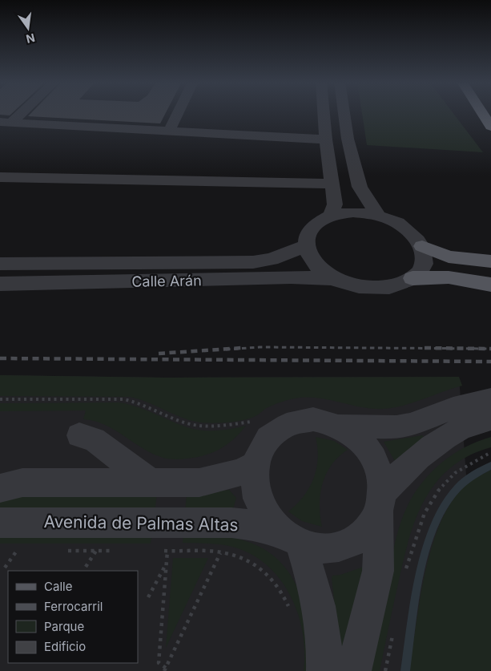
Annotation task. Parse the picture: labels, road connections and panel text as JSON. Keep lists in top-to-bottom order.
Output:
{
  "streets": {
    "street": ["Calle Arán", "Avenida de Palmas Altas"]
  },
  "legend": [
    "Calle",
    "Ferrocarril",
    "Parque",
    "Edificio"
  ],
  "north": "bottom"
}
